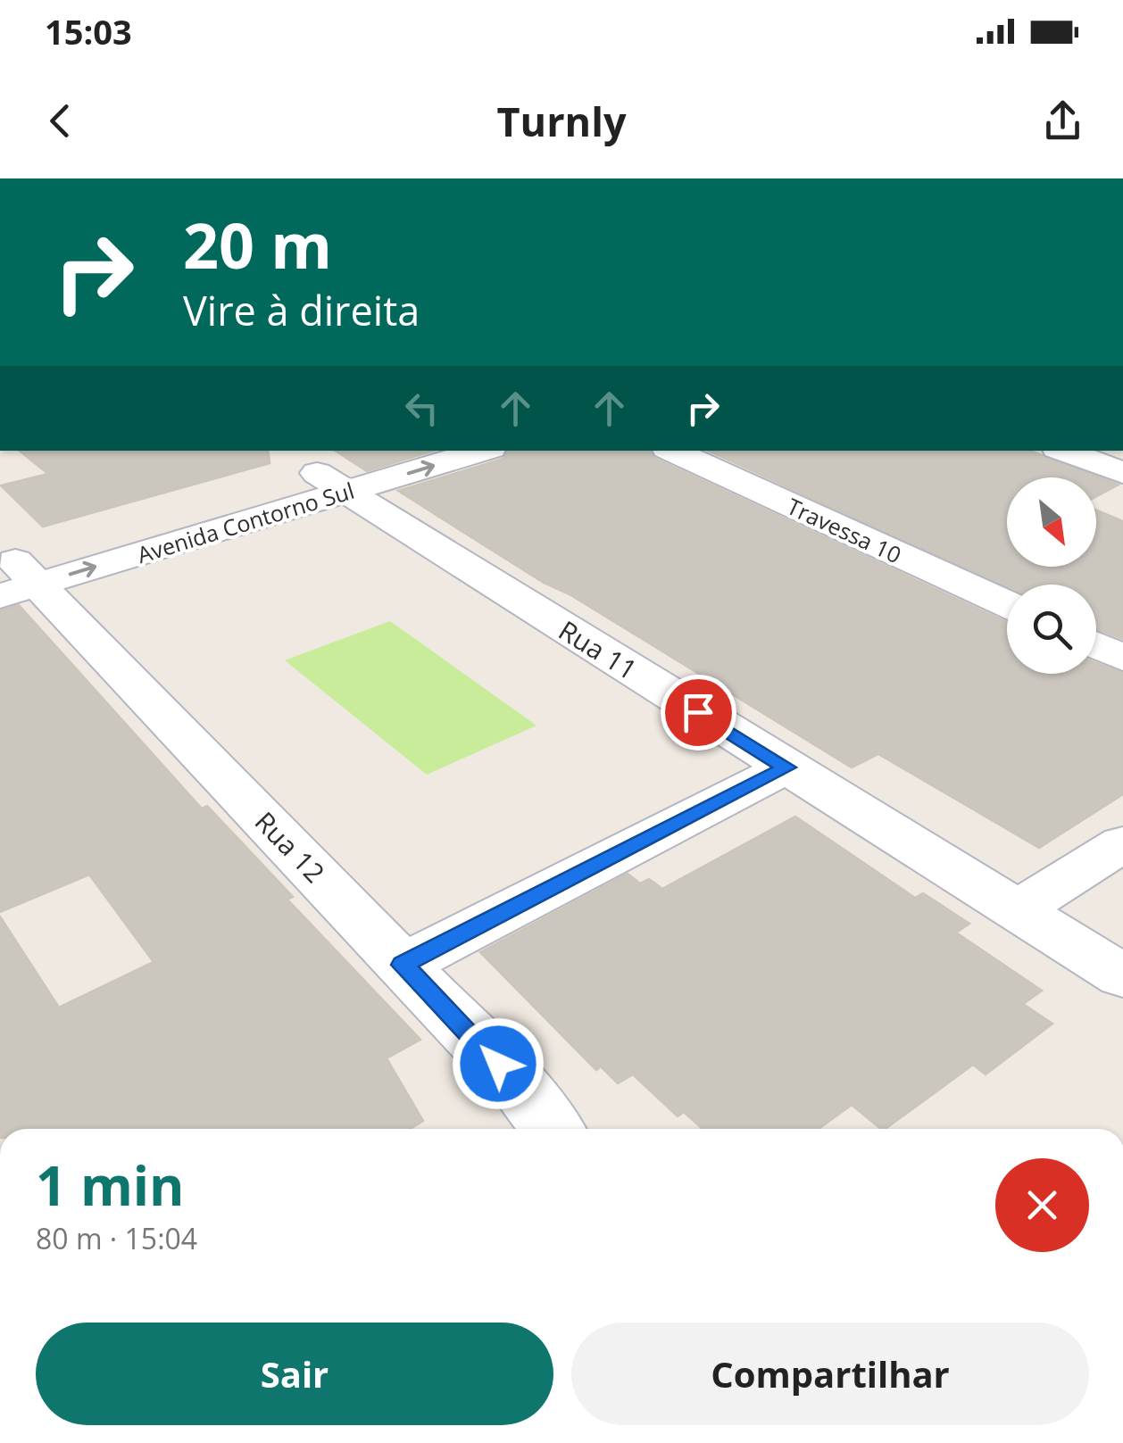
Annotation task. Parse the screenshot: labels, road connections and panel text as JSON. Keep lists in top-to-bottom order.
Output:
{
  "streets": {
    "street": [
      "Avenida Contorno Sul",
      "Travessa 10",
      "Rua 11",
      "Rua 12"
    ]
  },
  "crossings": [
    ["Avenida Contorno Sul", "Rua 11"],
    ["Avenida Contorno Sul", "Rua 12"]
  ],
  "north": "bottom right",
  "page": {
    "status": "15:03",
    "header": "Turnly",
    "turn": ["20 m", "Vire à direita"],
    "heading": ["1 min", "80 m · 15:04"],
    "buttons": ["Sair", "Compartilhar"]
  }
}
